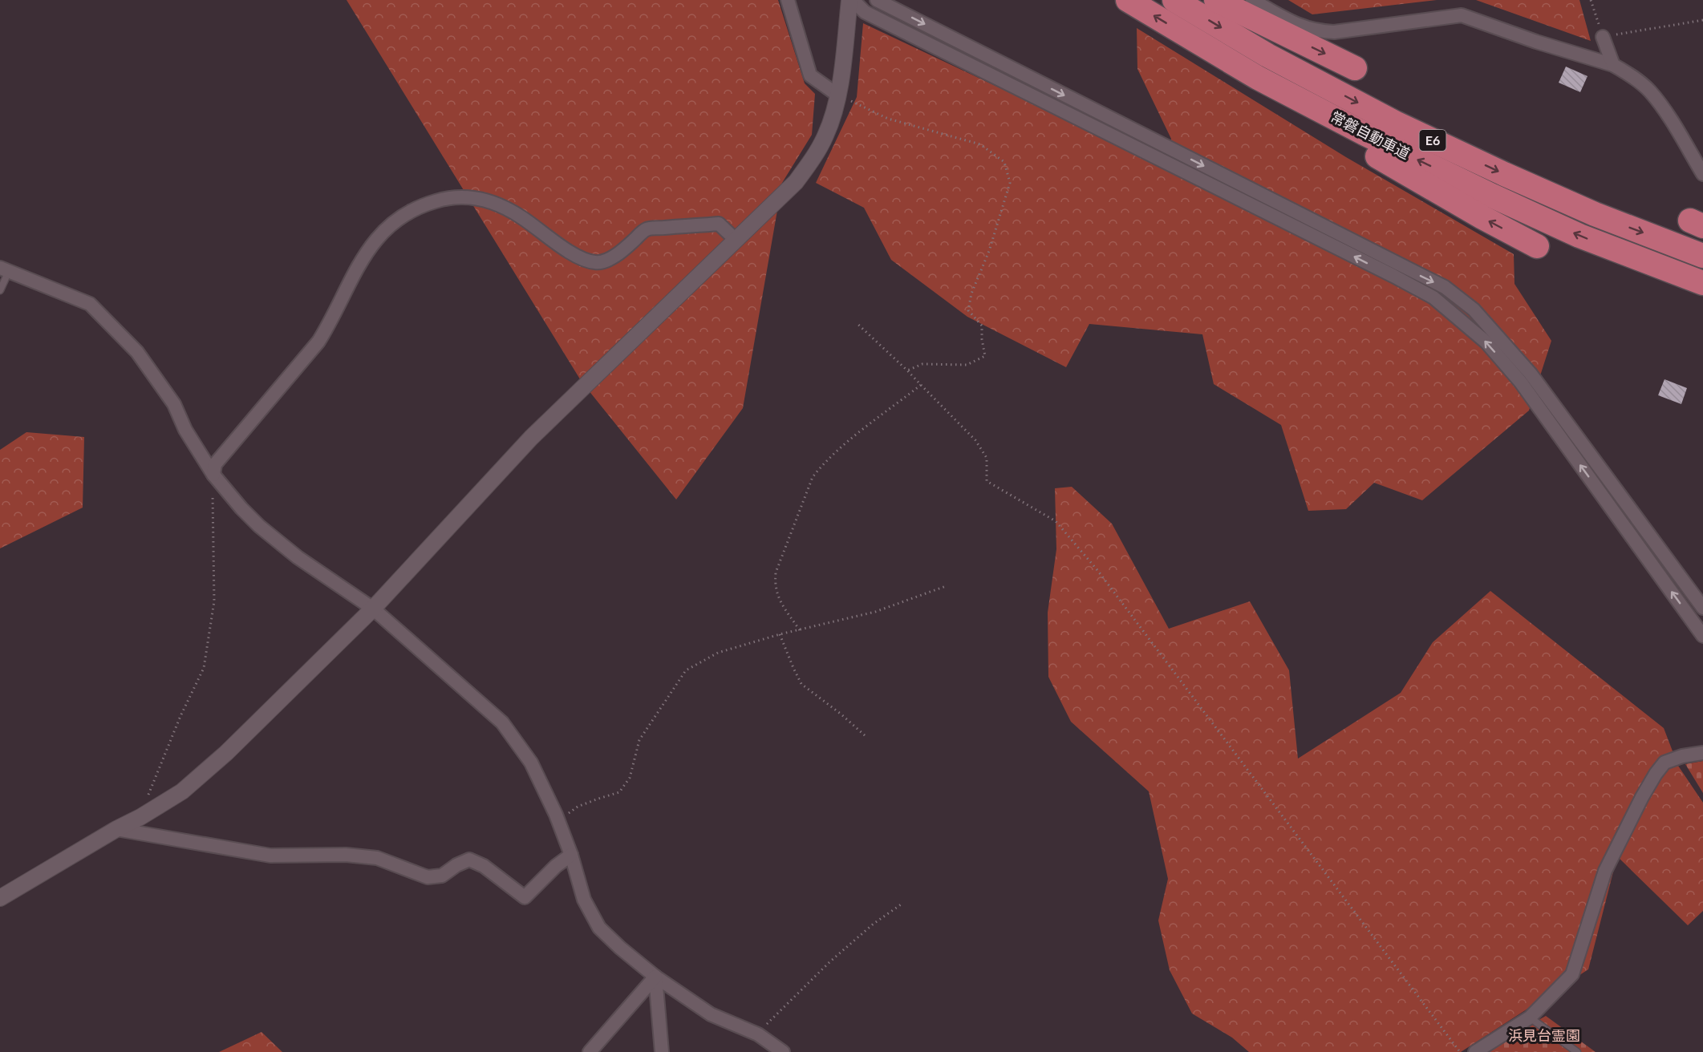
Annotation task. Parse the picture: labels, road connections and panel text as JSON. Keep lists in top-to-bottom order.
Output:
{
  "streets": {
    "highway": ["常磐自動車道", "E6"]
  },
  "parks": ["浜見台霊園"]
}
